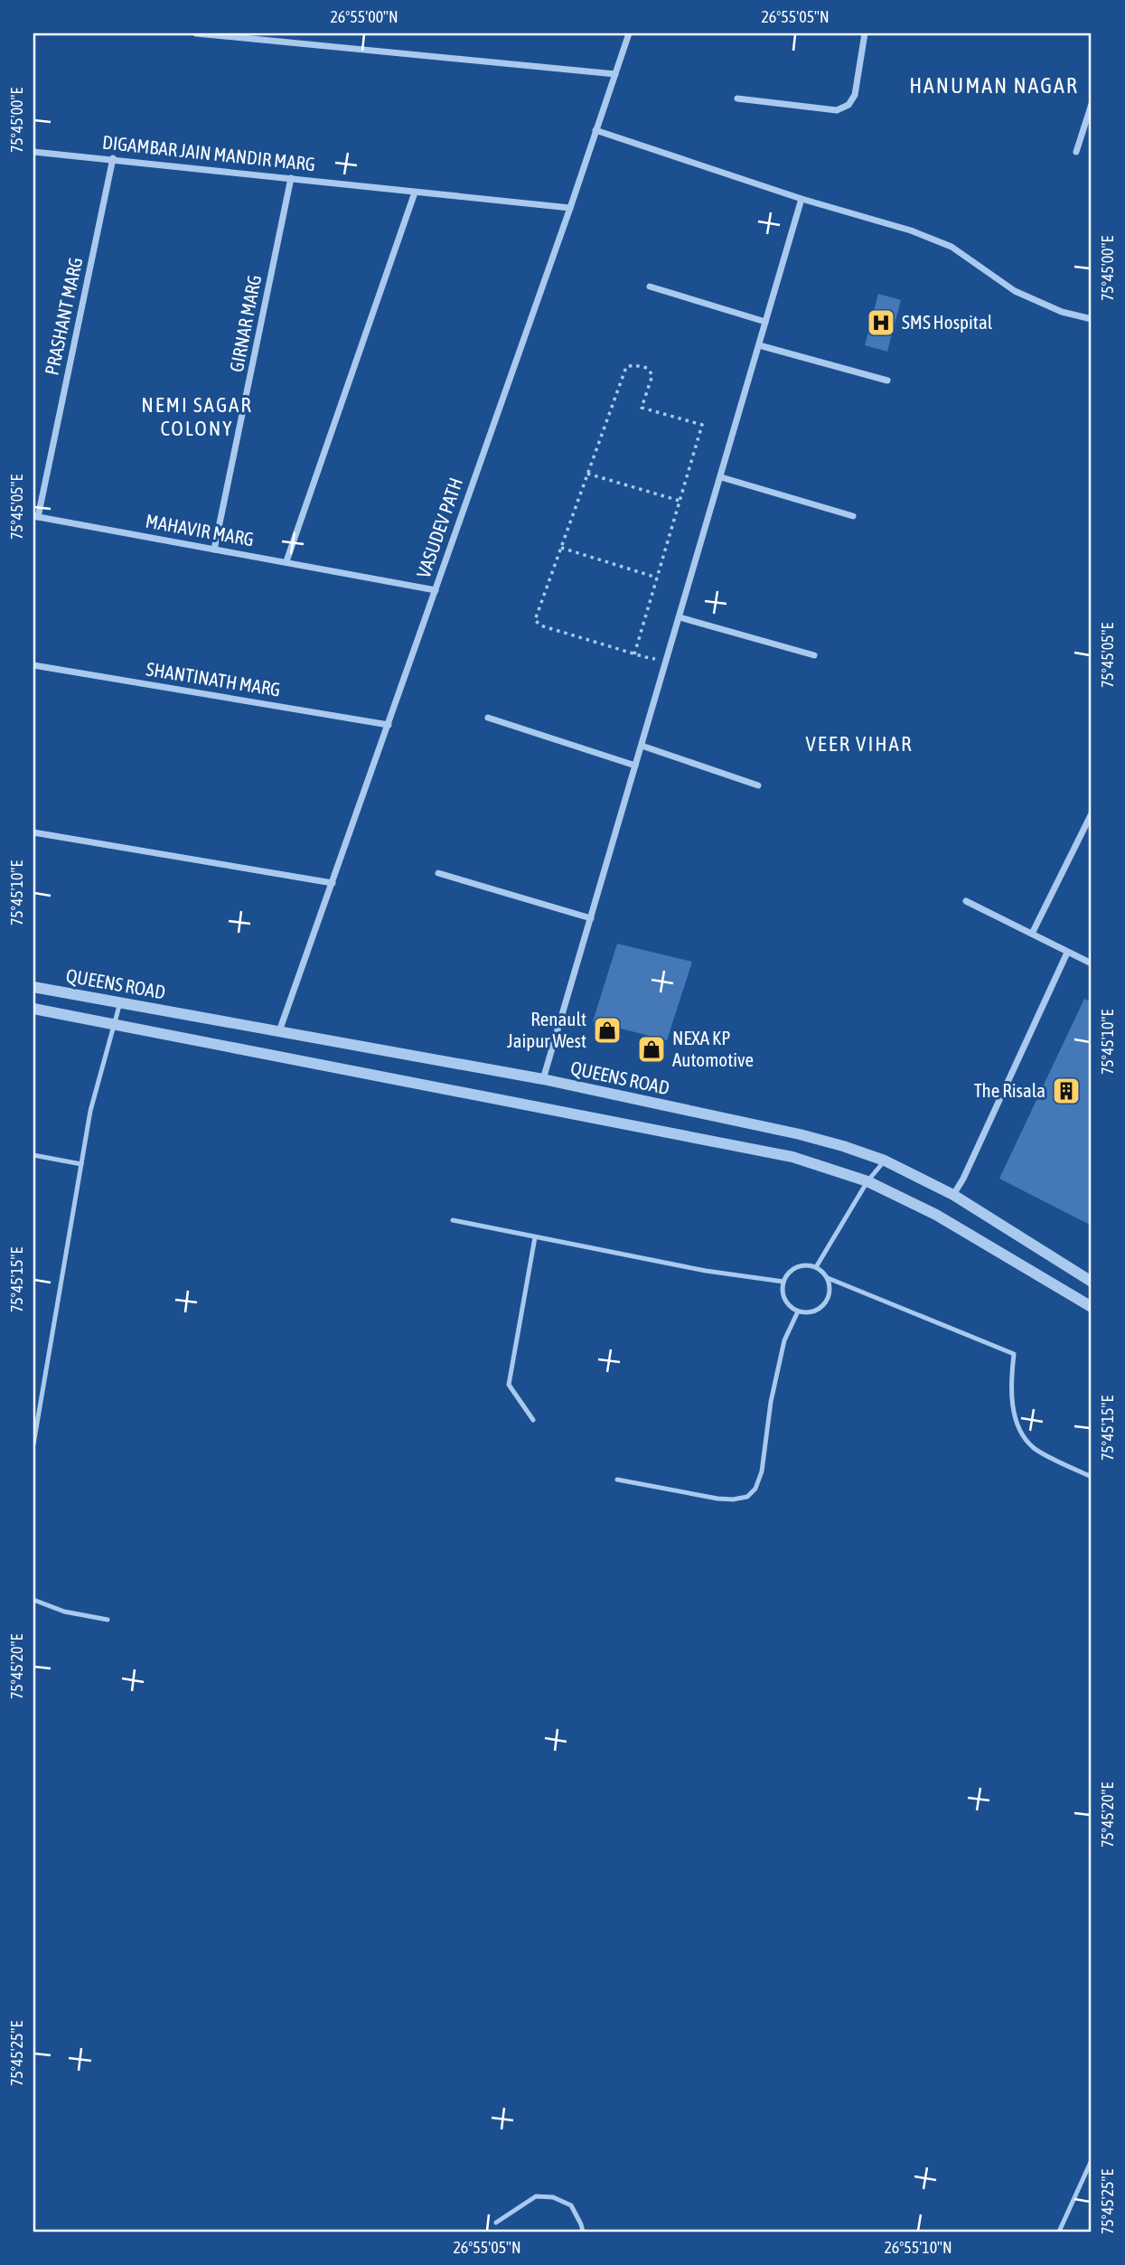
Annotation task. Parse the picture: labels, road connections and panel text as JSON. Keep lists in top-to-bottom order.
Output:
{
  "streets": {
    "street": [
      "DIGAMBAR JAIN MANDIR MARG",
      "PRASHANT MARG",
      "GIRNAR MARG",
      "VASUDEV PATH",
      "MAHAVIR MARG",
      "SHANTINATH MARG",
      "QUEENS ROAD"
    ]
  },
  "crossings": [
    ["DIGAMBAR JAIN MANDIR MARG", "PRASHANT MARG"],
    ["DIGAMBAR JAIN MANDIR MARG", "GIRNAR MARG"],
    ["DIGAMBAR JAIN MANDIR MARG", "VASUDEV PATH"],
    ["PRASHANT MARG", "MAHAVIR MARG"],
    ["GIRNAR MARG", "MAHAVIR MARG"],
    ["VASUDEV PATH", "MAHAVIR MARG"],
    ["VASUDEV PATH", "SHANTINATH MARG"],
    ["VASUDEV PATH", "QUEENS ROAD"]
  ],
  "districts": ["HANUMAN NAGAR", "NEMI SAGAR COLONY", "VEER VIHAR"],
  "places": {
    "hospital": ["SMS Hospital"],
    "shop": ["Renault Jaipur West", "NEXA KP Automotive"],
    "building": ["The Risala"]
  },
  "coordinates": [
    "26°55'00\"N",
    "26°55'05\"N",
    "75°45'00\"E",
    "75°45'05\"E",
    "75°45'10\"E",
    "75°45'15\"E",
    "75°45'20\"E",
    "75°45'25\"E",
    "26°55'10\"N"
  ]
}
